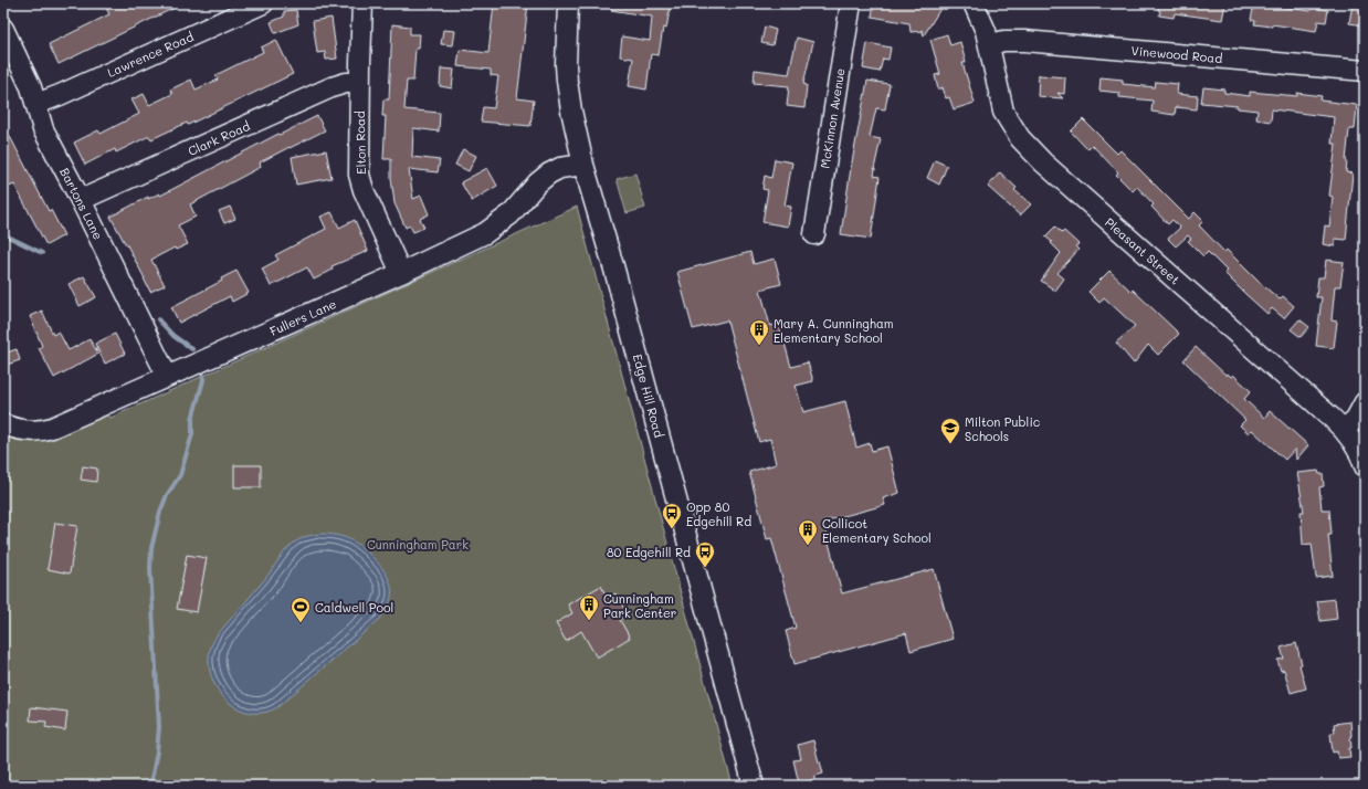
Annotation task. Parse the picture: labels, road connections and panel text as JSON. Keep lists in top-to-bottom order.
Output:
{
  "streets": {
    "street": [
      "Lawrence Road",
      "Vinewood Road",
      "McKinnon Avenue",
      "Clark Road",
      "Elton Road",
      "Bartons Lane",
      "Pleasant Street",
      "Fullers Lane",
      "Edge Hill Road"
    ]
  },
  "crossings": [
    ["Lawrence Road", "Bartons Lane"],
    ["Vinewood Road", "Pleasant Street"],
    ["Clark Road", "Elton Road"],
    ["Clark Road", "Bartons Lane"],
    ["Elton Road", "Fullers Lane"],
    ["Bartons Lane", "Fullers Lane"],
    ["Fullers Lane", "Edge Hill Road"]
  ],
  "parks": ["Cunningham Park"],
  "places": {
    "building": ["Mary A. Cunningham Elementary School", "Collicot Elementary School", "Cunningham Park Center"],
    "school or university": ["Milton Public Schools"],
    "bus stop": ["Opp 80 Edgehill Rd", "80 Edgehill Rd"],
    "sports": ["Caldwell Pool"]
  }
}
